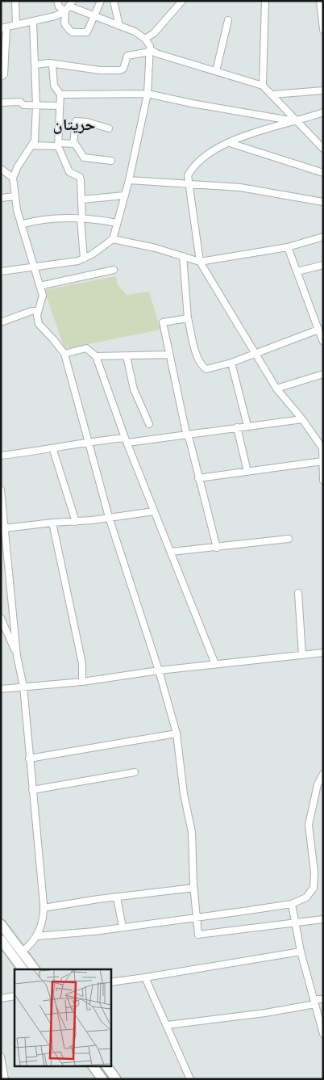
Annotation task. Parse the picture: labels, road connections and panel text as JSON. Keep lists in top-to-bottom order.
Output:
{
  "districts": ["حريتان"]
}
